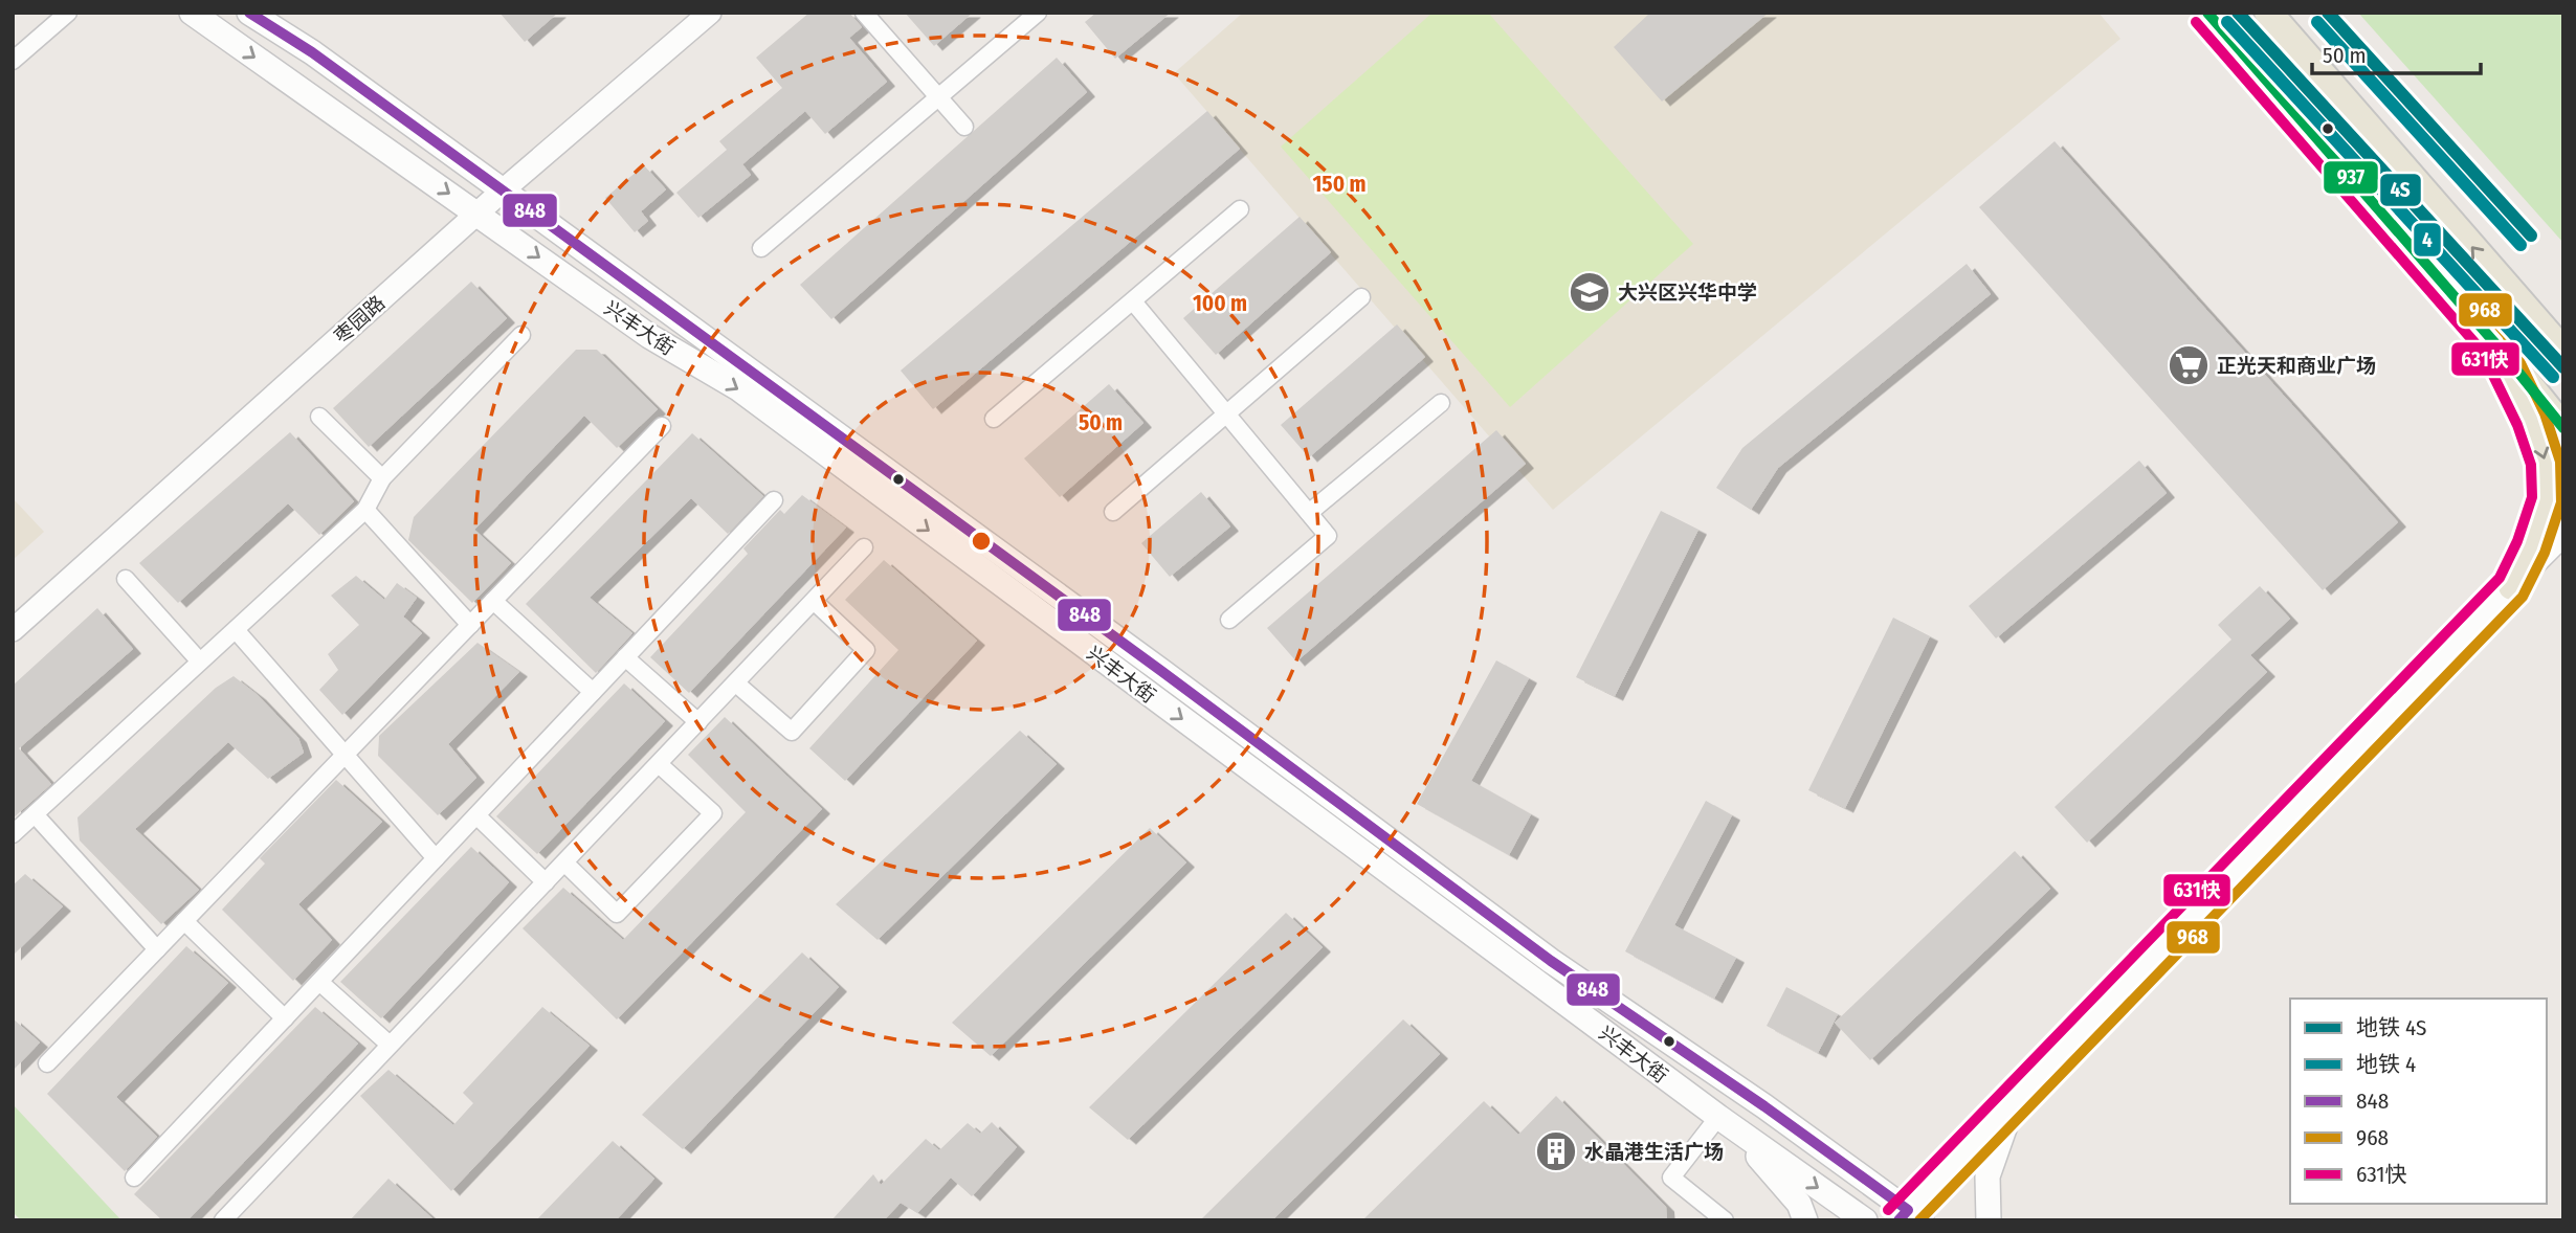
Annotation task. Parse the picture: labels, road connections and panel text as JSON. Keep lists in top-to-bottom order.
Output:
{
  "streets": {
    "main road": ["兴丰大街"],
    "street": ["枣园路"]
  },
  "crossings": [
    ["枣园路", "兴丰大街"]
  ],
  "places": {
    "school or university": ["大兴区兴华中学"],
    "supermarket": ["正光天和商业广场"],
    "building": ["水晶港生活广场"]
  },
  "lines": [
    "metro line 4S",
    "transit line 848",
    "transit line 968",
    "transit line 937",
    "metro line 4",
    "transit line 631快"
  ],
  "legend": [
    "地铁 4S",
    "地铁 4",
    "848",
    "968",
    "631快"
  ],
  "scale_bar": "50 m",
  "rings": ["150 m", "100 m", "50 m"]
}
